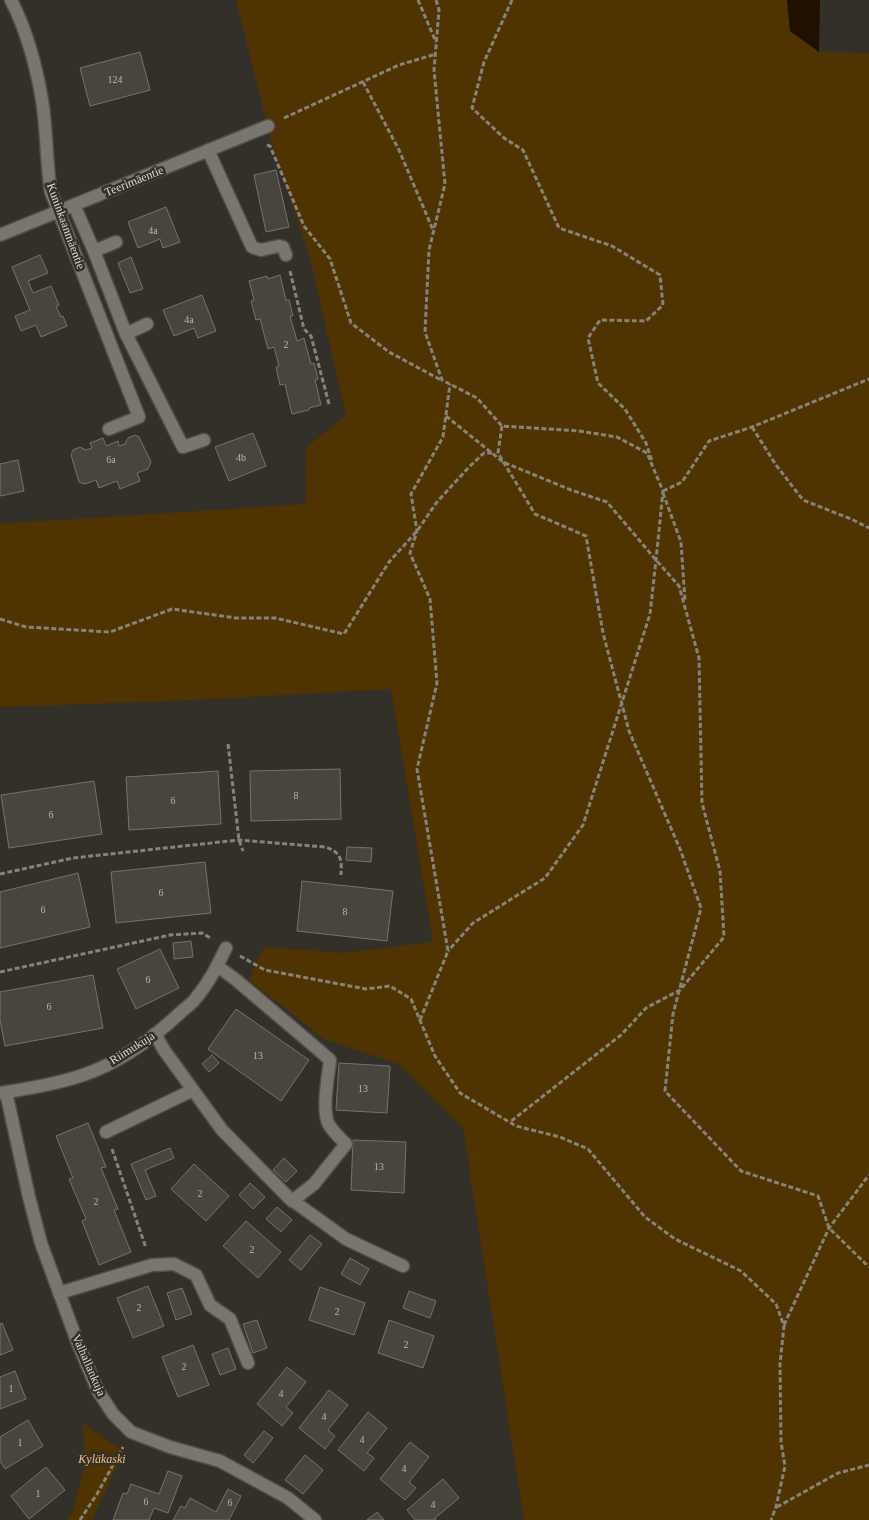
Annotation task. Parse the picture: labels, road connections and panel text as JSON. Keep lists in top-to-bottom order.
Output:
{
  "streets": {
    "street": [
      "Teerimäentie",
      "Kuninkaanmäentie",
      "Riimukuja",
      "Valhallankuja"
    ]
  },
  "crossings": [
    ["Teerimäentie", "Kuninkaanmäentie"],
    ["Riimukuja", "Valhallankuja"]
  ],
  "parks": ["Kyläkaski"],
  "house_numbers": [
    "124",
    "4a",
    "4a",
    "2",
    "4b",
    "6a",
    "8",
    "6",
    "6",
    "6",
    "6",
    "8",
    "6",
    "6",
    "13",
    "13",
    "13",
    "2",
    "2",
    "2",
    "2",
    "2",
    "2",
    "2",
    "1",
    "4",
    "4",
    "4",
    "1",
    "4",
    "1",
    "6",
    "6",
    "4"
  ]
}
